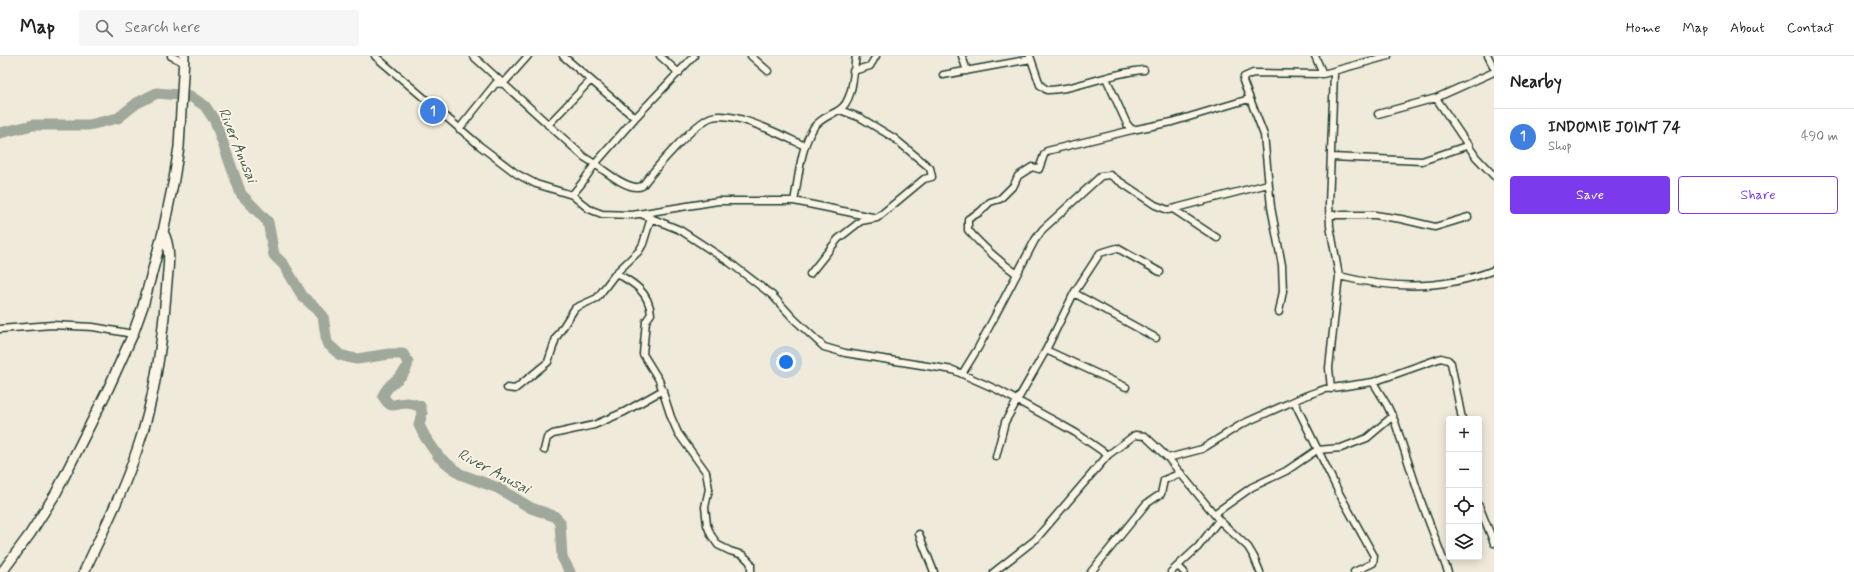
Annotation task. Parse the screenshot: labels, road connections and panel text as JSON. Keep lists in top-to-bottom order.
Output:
{
  "water": ["River Anusai"],
  "page": {
    "header": "Map",
    "search": "Search here",
    "nav": [
      "Home",
      "Map",
      "About",
      "Contact"
    ],
    "heading": "Nearby",
    "pins": "1",
    "list": [
      {
        "mark": "1",
        "name": "INDOMIE JOINT 74",
        "note": "Shop",
        "value": "490 m"
      }
    ],
    "buttons": ["Save", "Share"],
    "map_buttons": ["+", "−"]
  }
}
